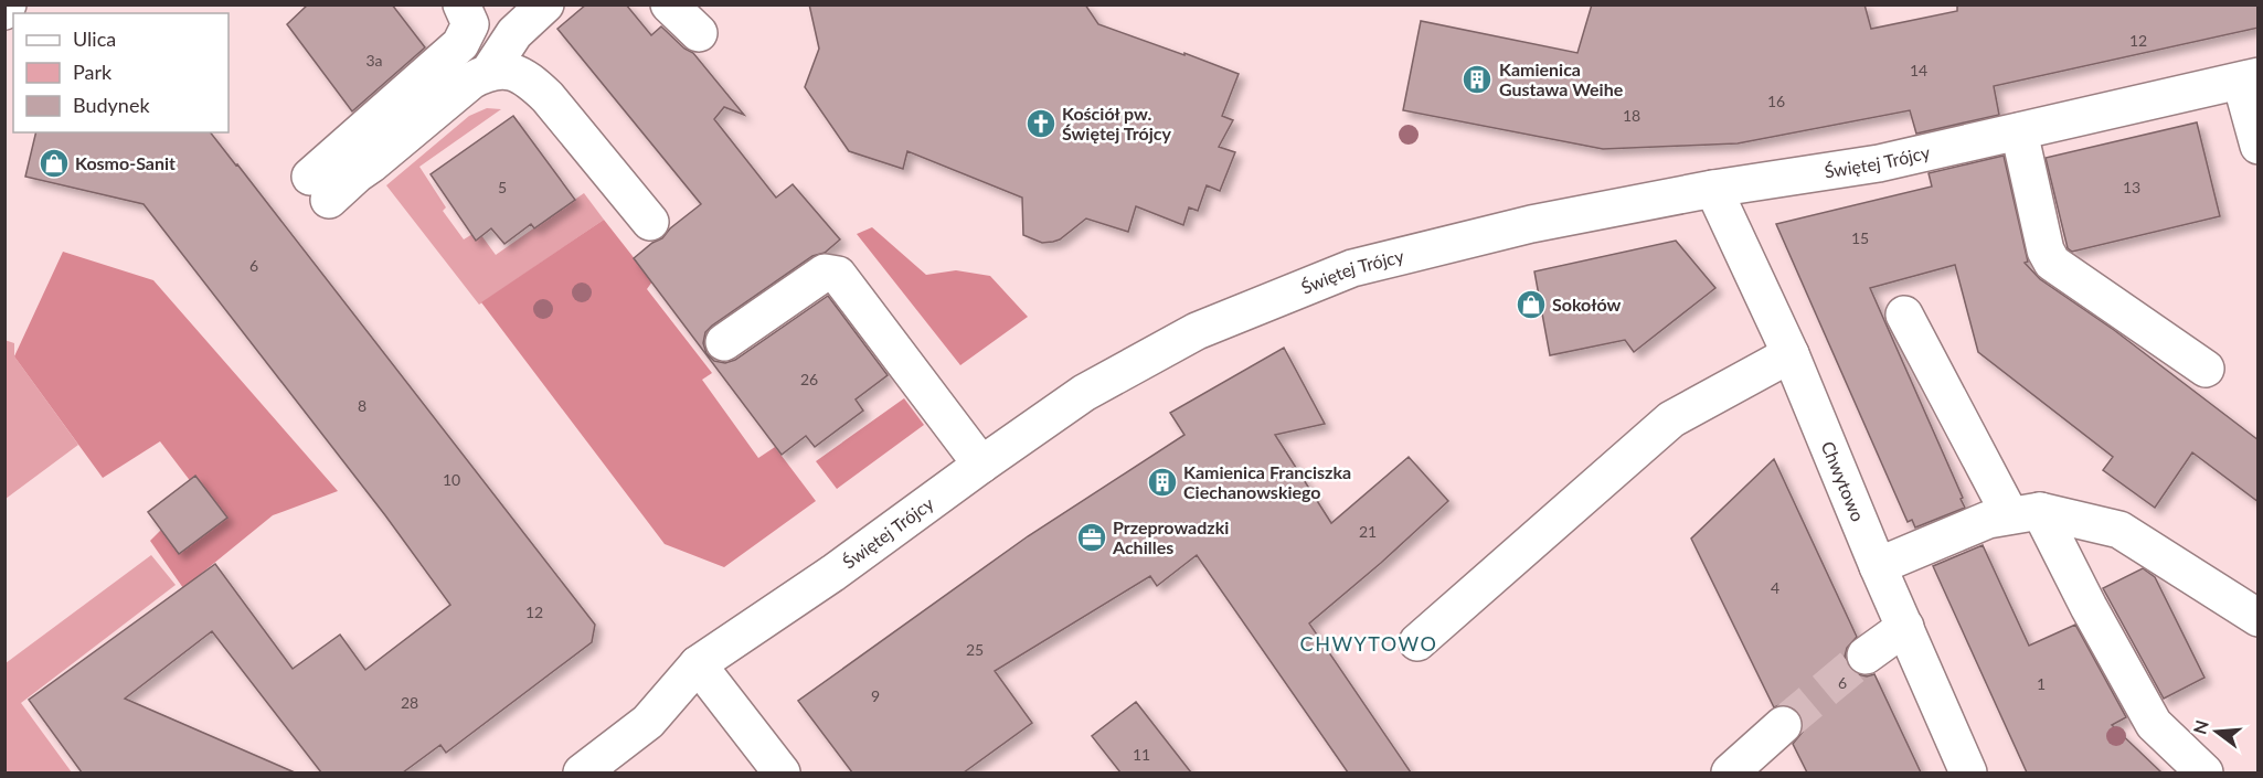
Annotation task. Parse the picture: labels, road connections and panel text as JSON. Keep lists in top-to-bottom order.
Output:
{
  "streets": {
    "street": ["Świętej Trójcy", "Chwytowo"]
  },
  "crossings": [
    ["Świętej Trójcy", "Chwytowo"]
  ],
  "districts": ["CHWYTOWO"],
  "places": {
    "building": ["Kamienica Gustawa Weihe", "Kamienica Franciszka Ciechanowskiego"],
    "church": ["Kościół pw. Świętej Trójcy"],
    "shop": ["Kosmo-Sanit", "Sokołów"],
    "office": ["Przeprowadzki Achilles"]
  },
  "house_numbers": [
    "12",
    "3a",
    "14",
    "16",
    "18",
    "5",
    "13",
    "15",
    "6",
    "26",
    "8",
    "10",
    "21",
    "4",
    "12",
    "25",
    "6",
    "1",
    "9",
    "28",
    "11"
  ],
  "legend": ["Ulica", "Park", "Budynek"],
  "north": "left"
}
